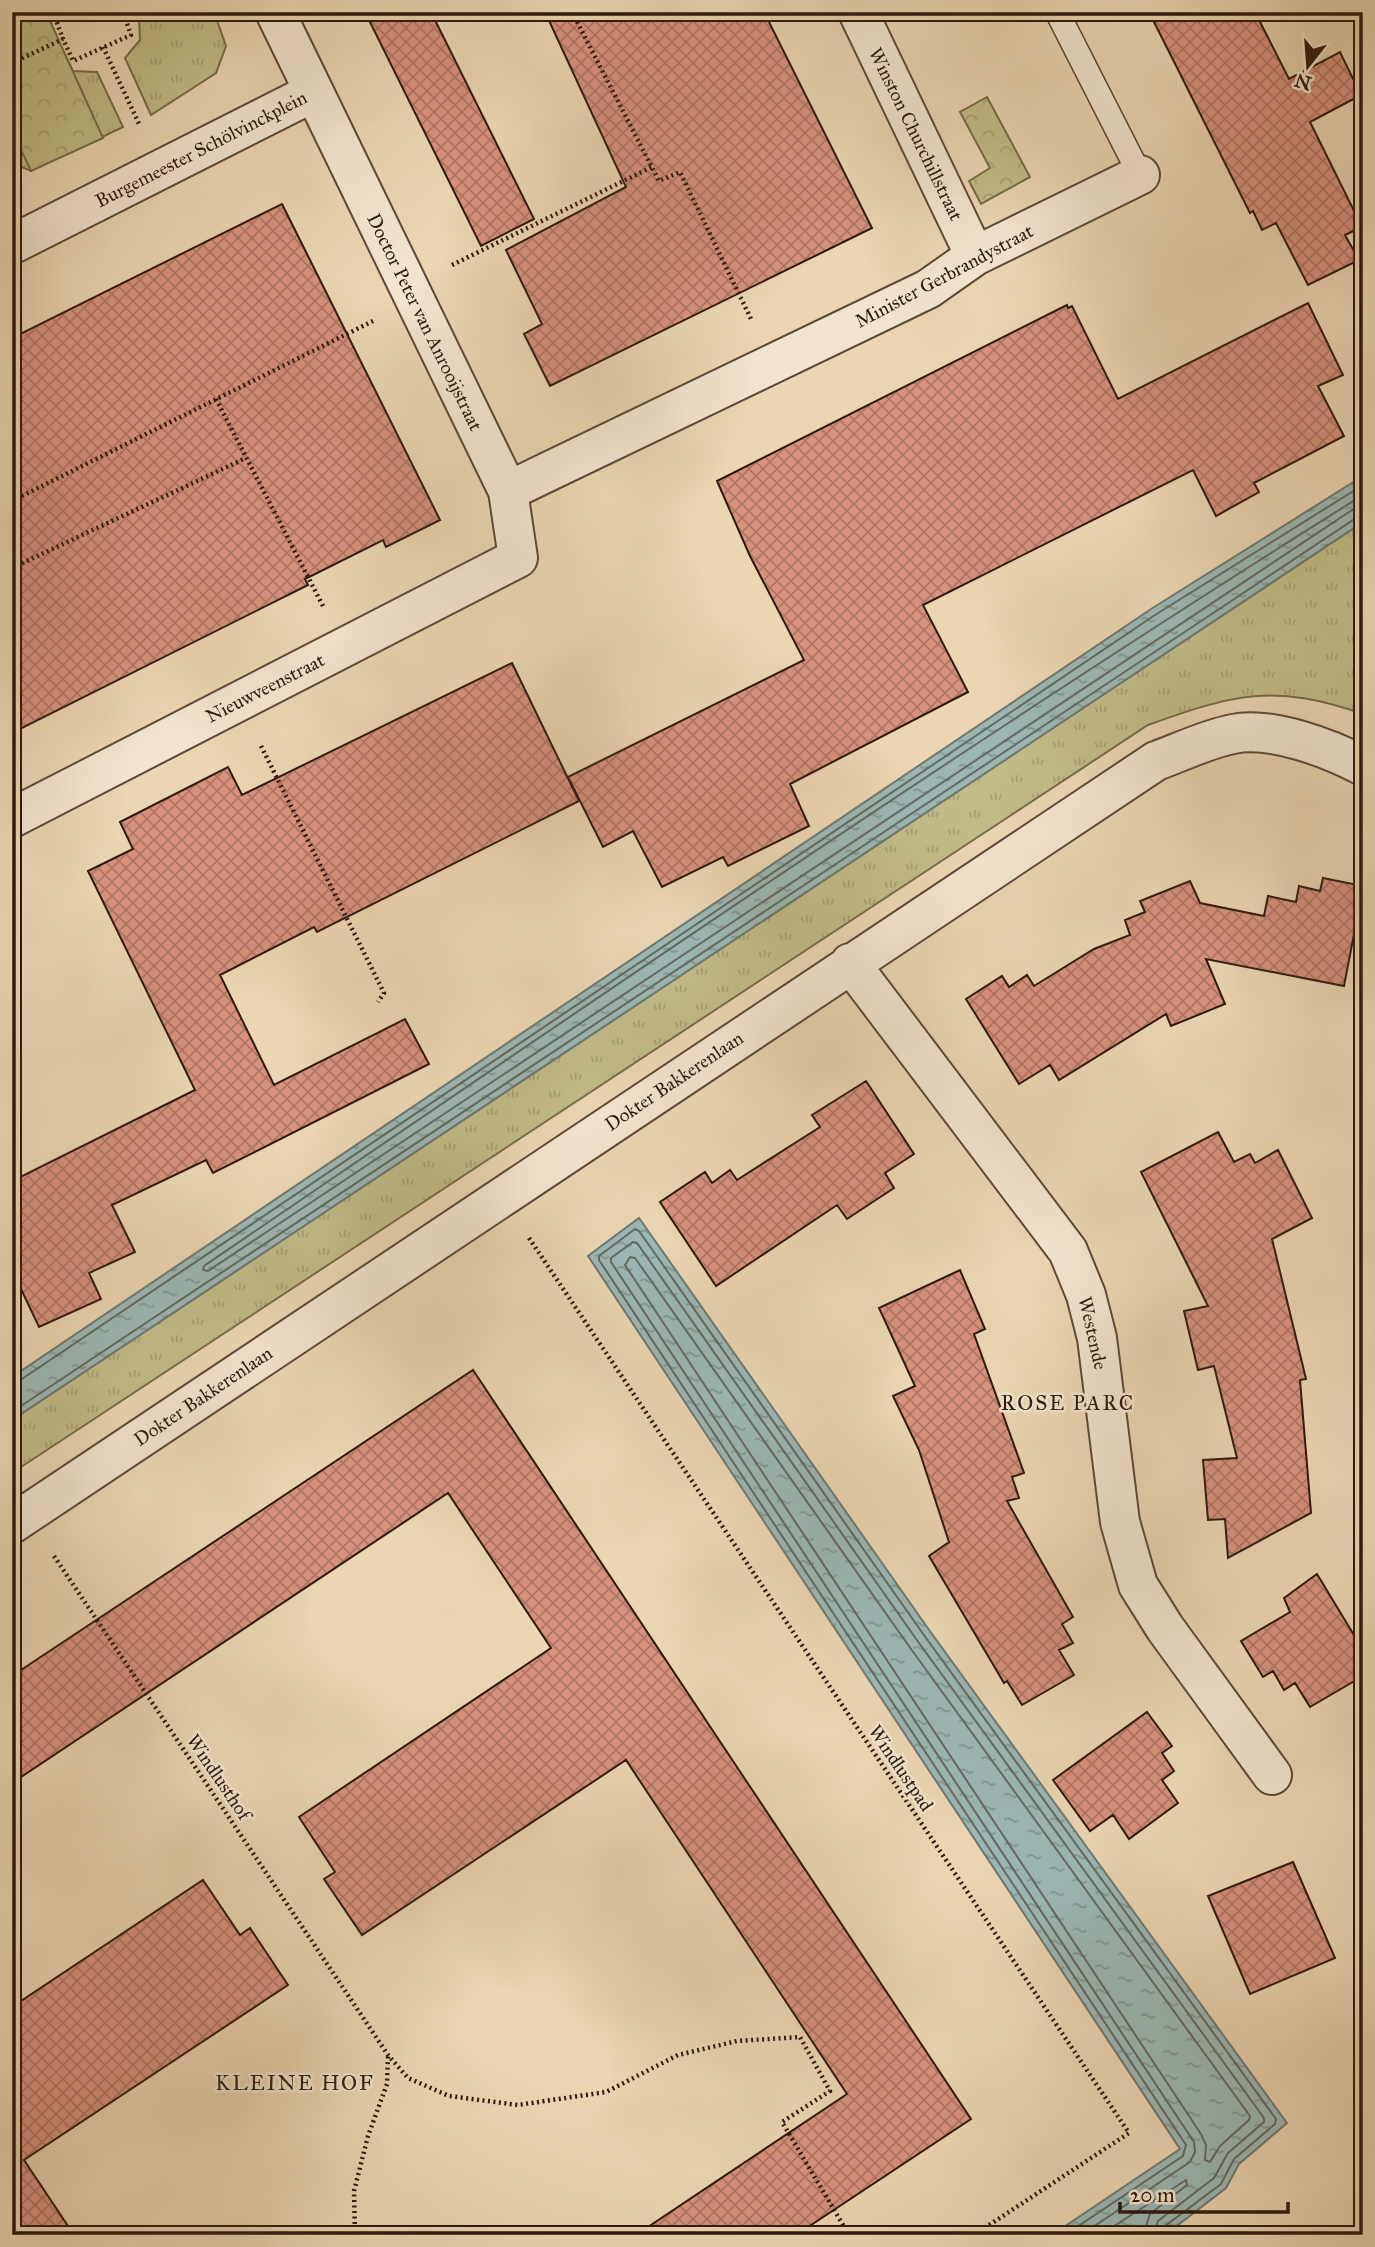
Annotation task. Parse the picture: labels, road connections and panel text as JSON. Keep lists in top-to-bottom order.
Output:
{
  "streets": {
    "street": [
      "Winston Churchillstraat",
      "Burgemeester Schölvinckplein",
      "Minister Gerbrandystraat",
      "Doctor Peter van Anrooijstraat",
      "Nieuwveenstraat",
      "Dokter Bakkerenlaan",
      "Westende"
    ],
    "path": ["Windlustpad", "Windlusthof"]
  },
  "crossings": [
    ["Winston Churchillstraat", "Minister Gerbrandystraat"],
    ["Burgemeester Schölvinckplein", "Doctor Peter van Anrooijstraat"],
    ["Minister Gerbrandystraat", "Doctor Peter van Anrooijstraat"],
    ["Doctor Peter van Anrooijstraat", "Nieuwveenstraat"],
    ["Dokter Bakkerenlaan", "Westende"],
    ["Dokter Bakkerenlaan", "Windlusthof"]
  ],
  "districts": ["ROSE PARC", "KLEINE HOF"],
  "scale_bar": "20 m",
  "north": "bottom"
}
